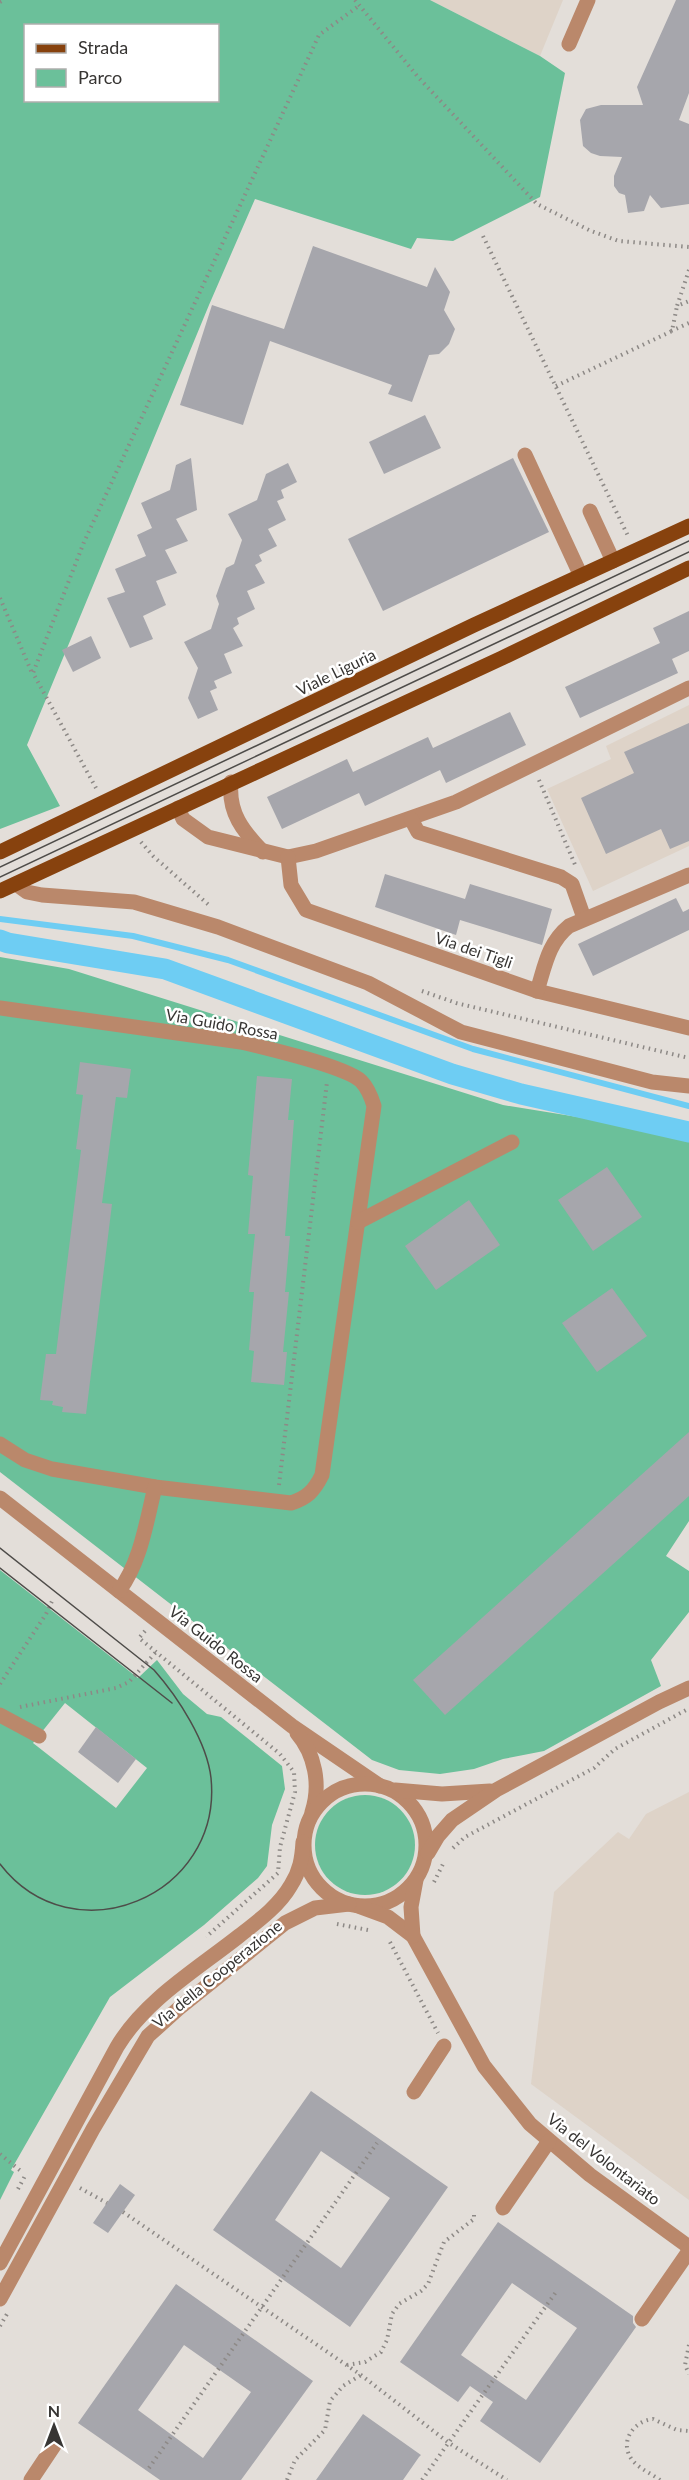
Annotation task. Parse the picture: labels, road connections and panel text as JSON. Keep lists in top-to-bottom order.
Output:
{
  "streets": {
    "main road": ["Viale Liguria"],
    "street": [
      "Via dei Tigli",
      "Via Guido Rossa",
      "Via della Cooperazione",
      "Via del Volontariato"
    ]
  },
  "crossings": [
    ["Via Guido Rossa", "Via della Cooperazione"],
    ["Via Guido Rossa", "Via del Volontariato"],
    ["Via della Cooperazione", "Via del Volontariato"]
  ],
  "legend": ["Strada", "Parco"],
  "north": "top"
}
